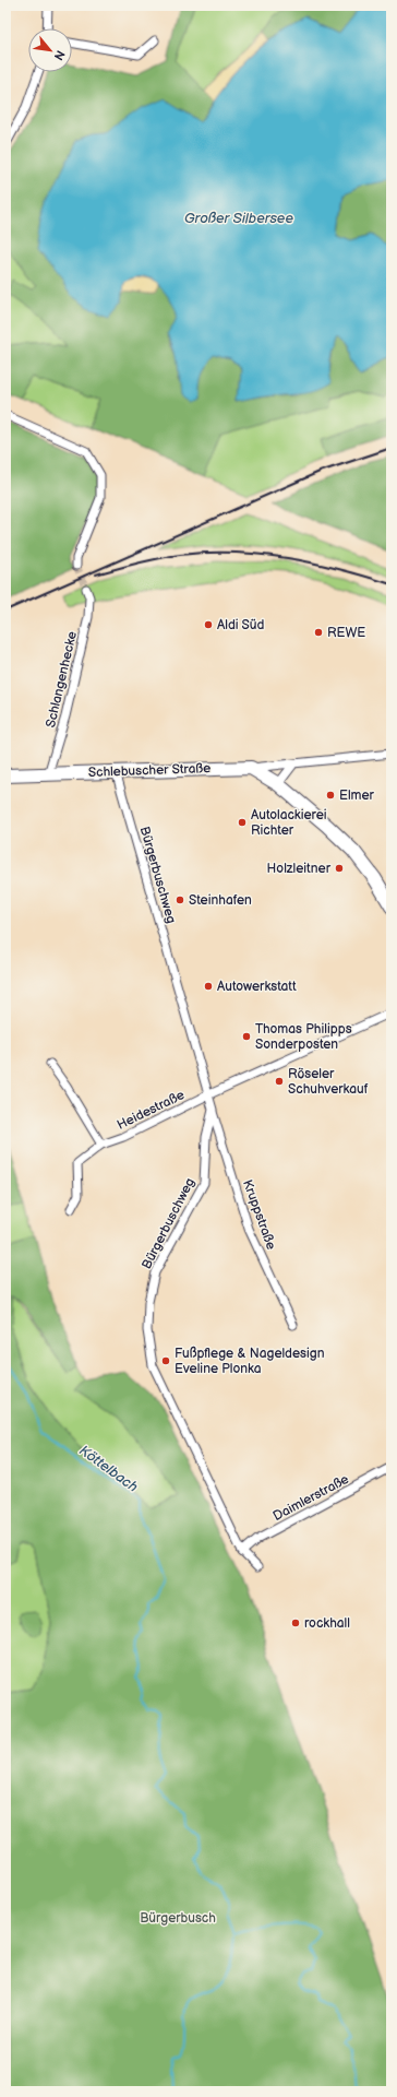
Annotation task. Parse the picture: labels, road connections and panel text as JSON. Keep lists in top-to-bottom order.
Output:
{
  "streets": {
    "main road": ["Schlebuscher Straße"],
    "street": [
      "Schlangenhecke",
      "Bürgerbuschweg",
      "Heidestraße",
      "Kruppstraße",
      "Daimlerstraße"
    ]
  },
  "crossings": [
    ["Schlangenhecke", "Schlebuscher Straße"],
    ["Schlebuscher Straße", "Bürgerbuschweg"],
    ["Bürgerbuschweg", "Heidestraße"],
    ["Bürgerbuschweg", "Kruppstraße"],
    ["Bürgerbuschweg", "Daimlerstraße"]
  ],
  "water": ["Großer Silbersee", "Köttelbach"],
  "parks": ["Bürgerbusch"],
  "places": [
    "Aldi Süd",
    "REWE",
    "Elmer",
    "Autolackierei Richter",
    "Holzleitner",
    "Steinhafen",
    "Autowerkstatt",
    "Thomas Philipps Sonderposten",
    "Röseler Schuhverkauf",
    "Fußpflege & Nageldesign Eveline Plonka",
    "rockhall"
  ],
  "north": "bottom right"
}
